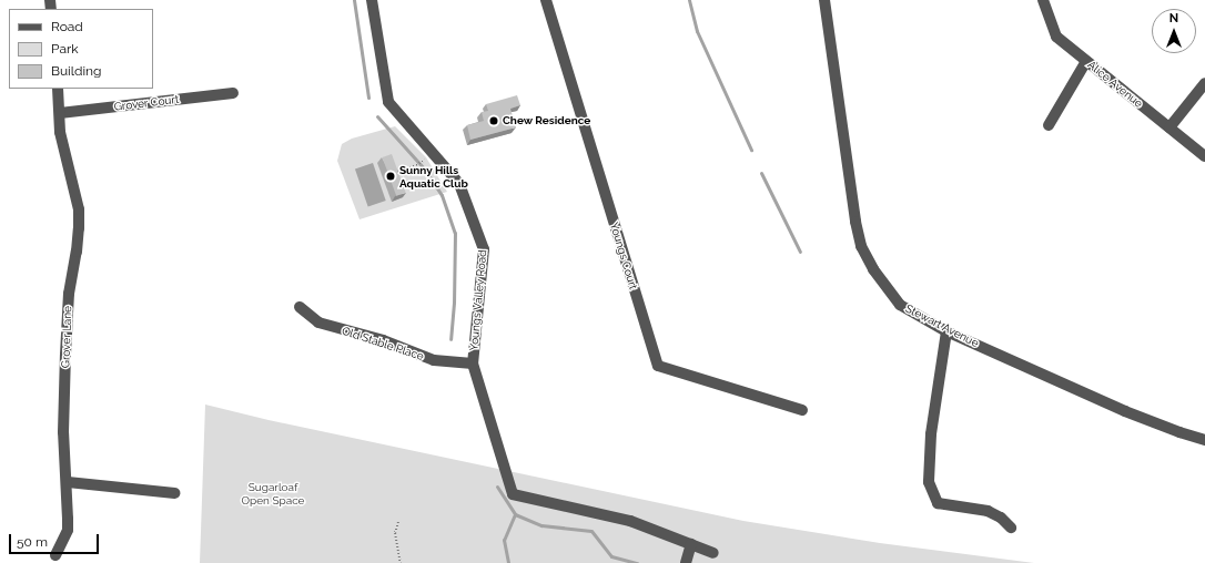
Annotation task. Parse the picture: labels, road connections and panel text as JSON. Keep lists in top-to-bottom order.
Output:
{
  "streets": {
    "street": [
      "Alice Avenue",
      "Grover Court",
      "Youngs Court",
      "Youngs Valley Road",
      "Stewart Avenue",
      "Grover Lane",
      "Old Stable Place"
    ]
  },
  "crossings": [
    ["Grover Court", "Grover Lane"],
    ["Youngs Valley Road", "Old Stable Place"]
  ],
  "parks": ["Sugarloaf Open Space"],
  "places": ["Chew Residence", "Sunny Hills Aquatic Club"],
  "legend": ["Road", "Park", "Building"],
  "scale_bar": "50 m",
  "north": "top"
}
